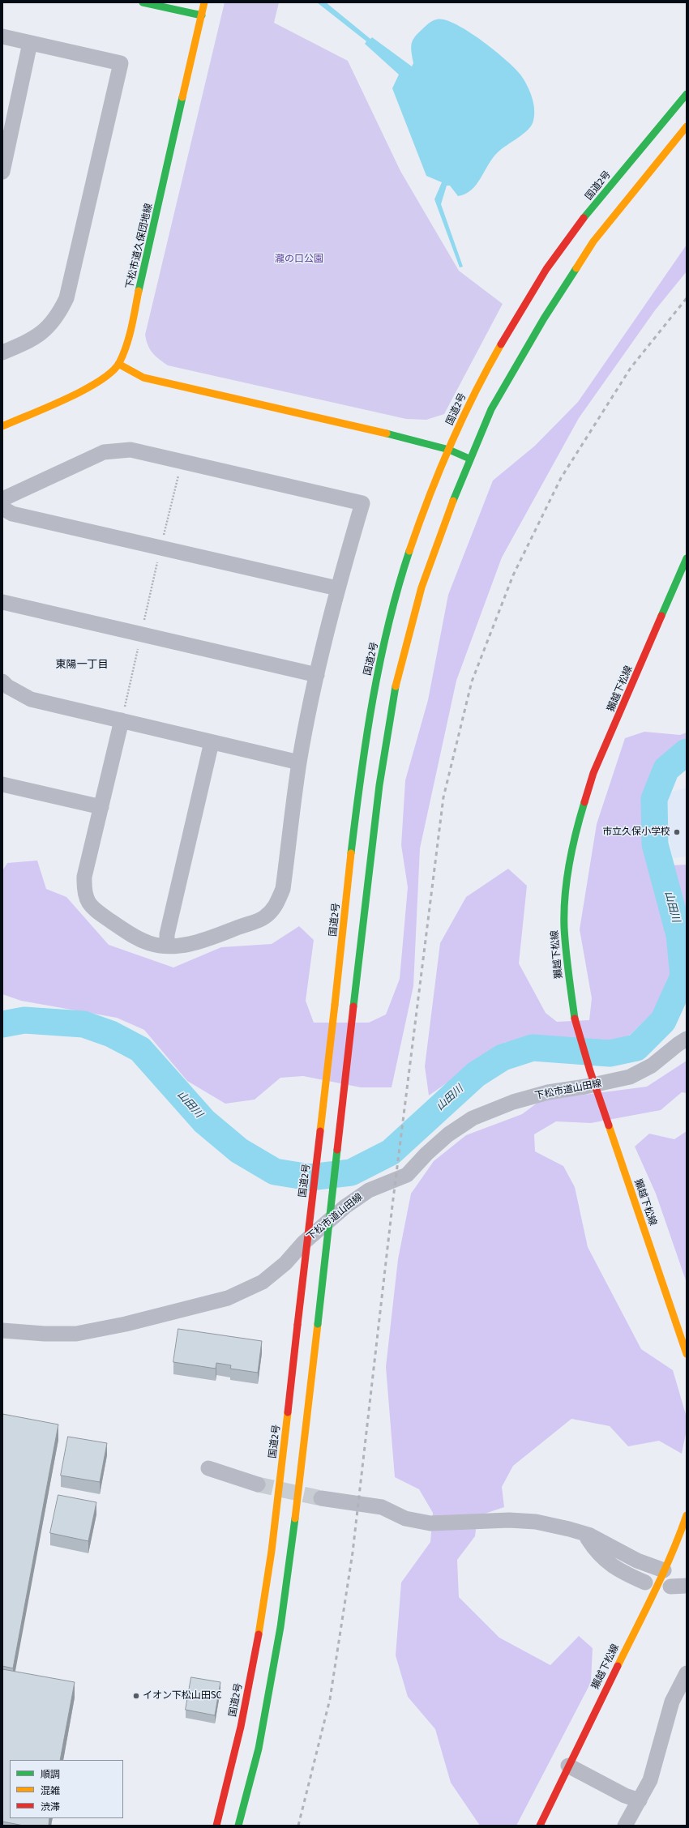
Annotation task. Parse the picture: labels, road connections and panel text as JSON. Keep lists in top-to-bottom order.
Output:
{
  "streets": {
    "main road": ["国道2号", "下松市道久保団地線", "獺越下松線"],
    "street": ["下松市道山田線"]
  },
  "districts": ["東陽一丁目"],
  "water": ["山田川"],
  "parks": ["瀧の口公園"],
  "places": ["市立久保小学校", "イオン下松山田SC"],
  "legend": ["順調", "混雑", "渋滞"]
}
